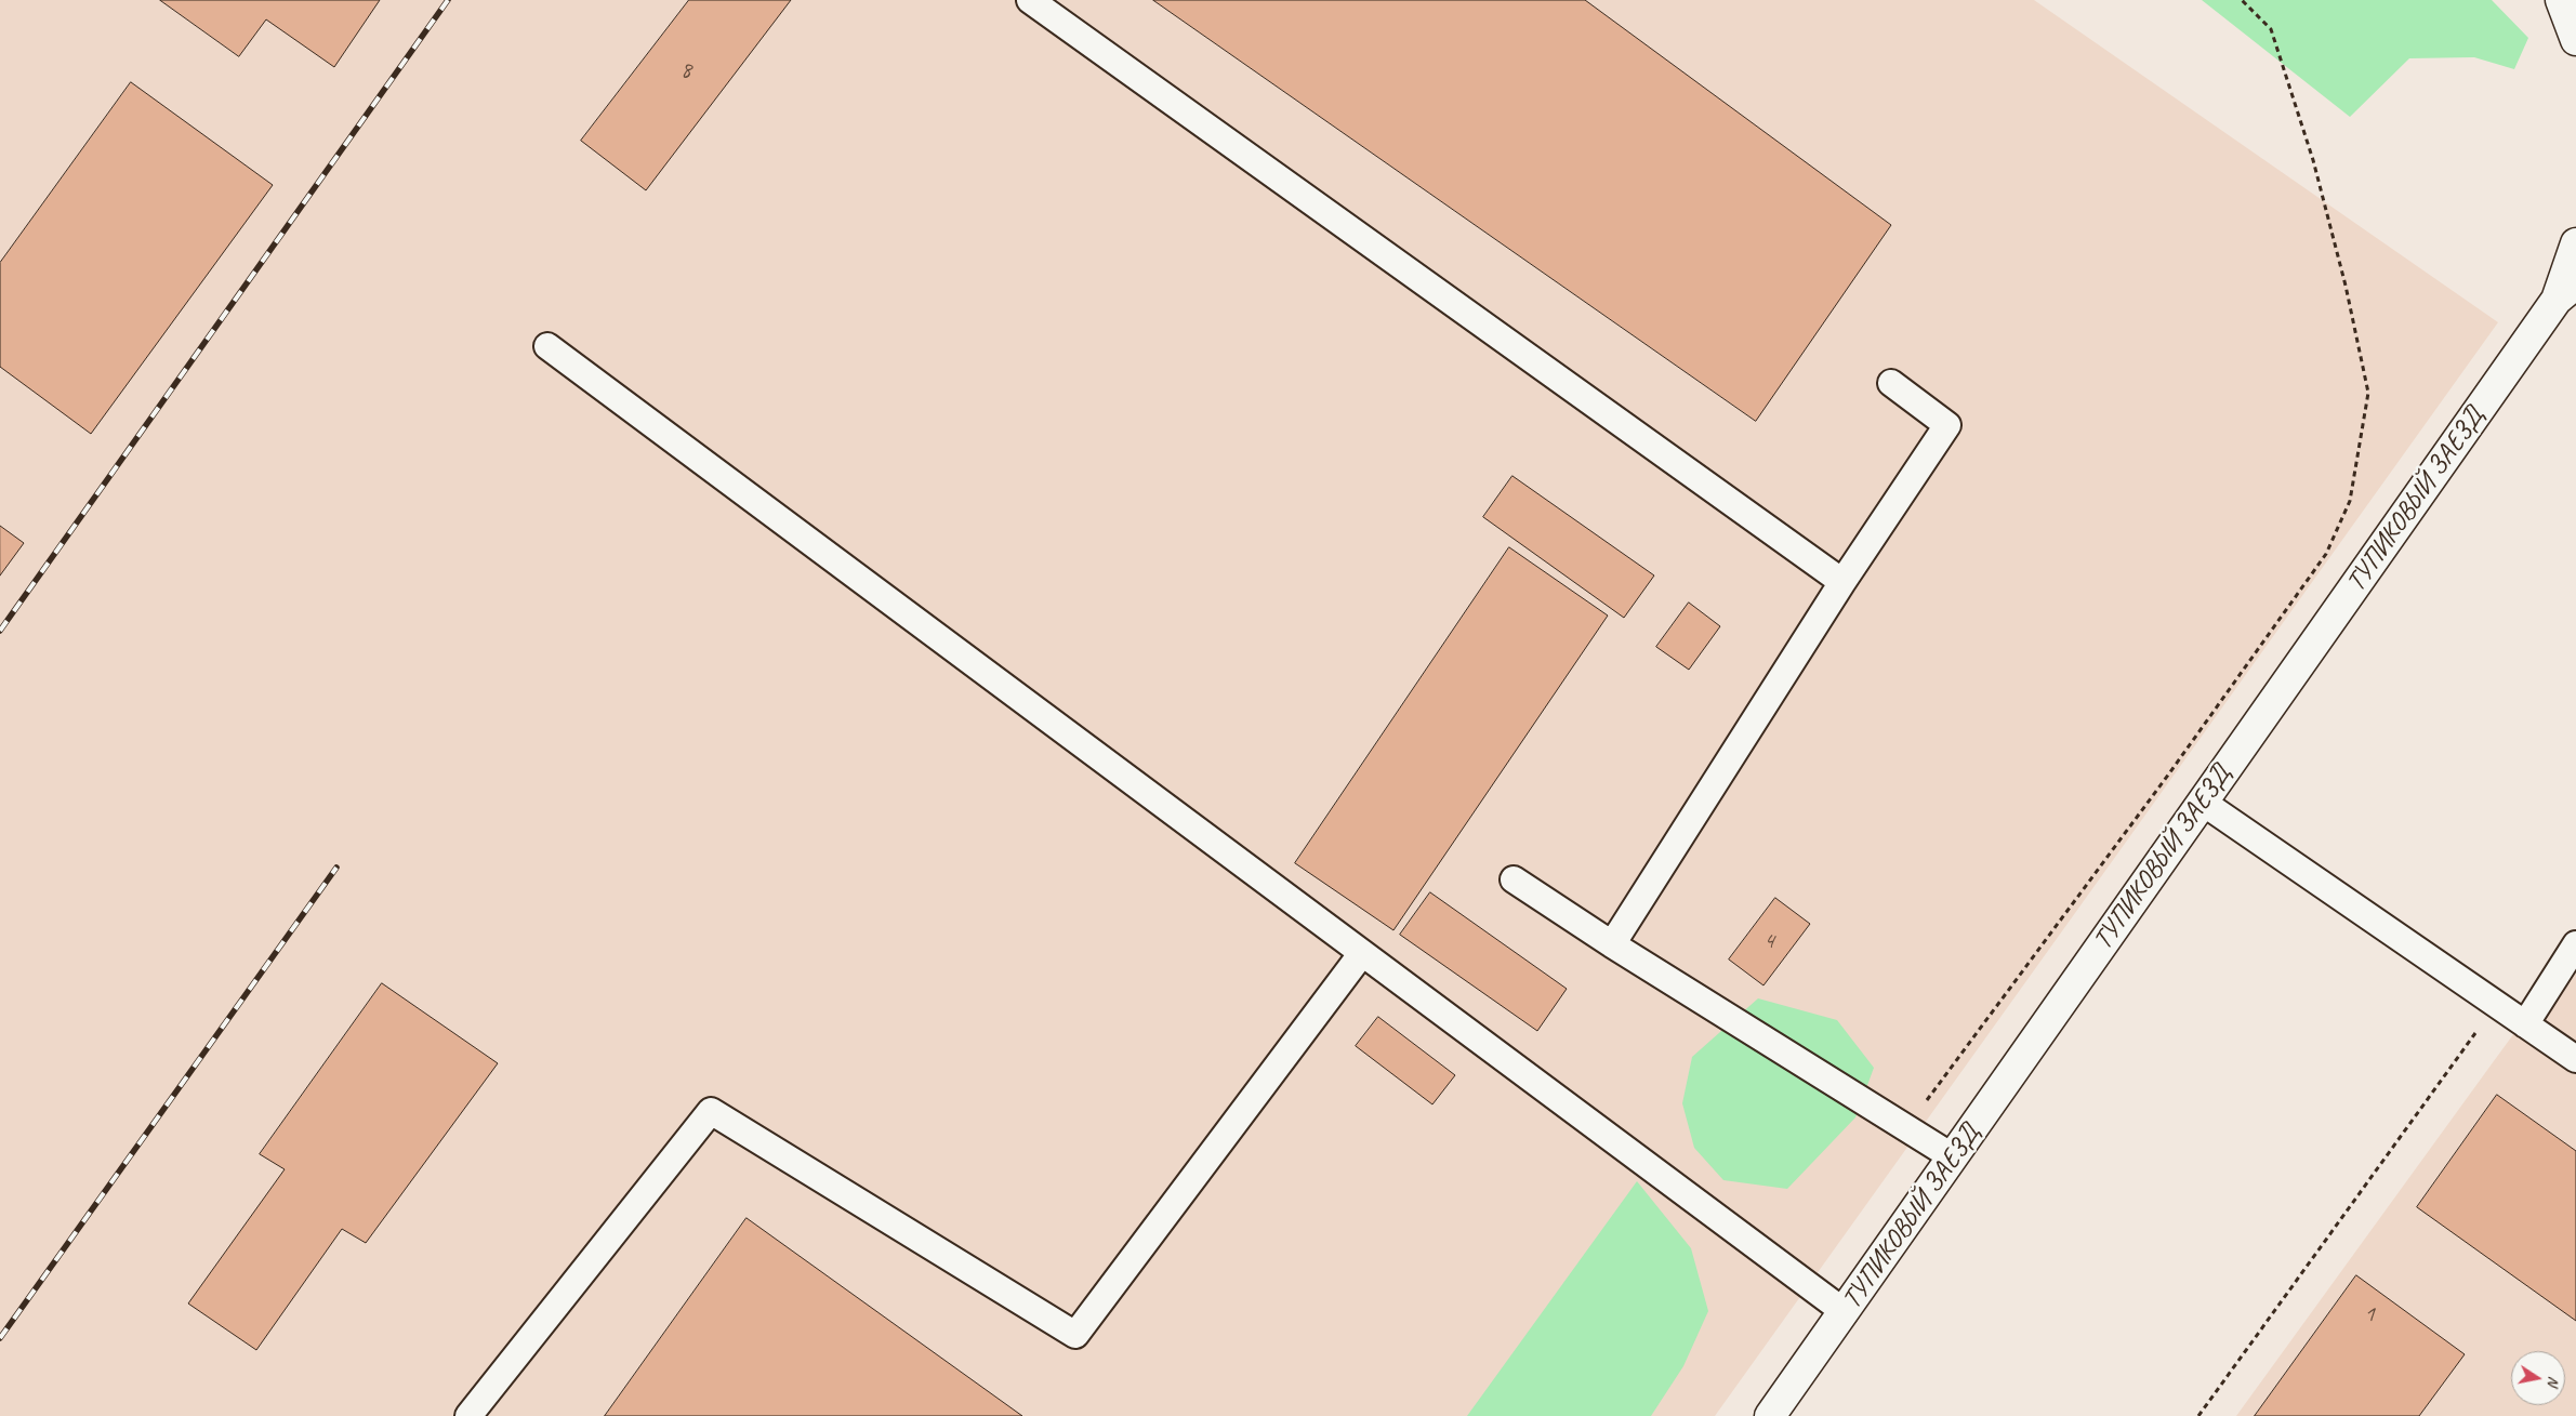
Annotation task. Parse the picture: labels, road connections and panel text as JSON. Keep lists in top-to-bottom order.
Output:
{
  "streets": {
    "street": ["ТУПИКОВЫЙ ЗАЕЗД"]
  },
  "house_numbers": ["8", "4", "1"],
  "north": "right"
}
